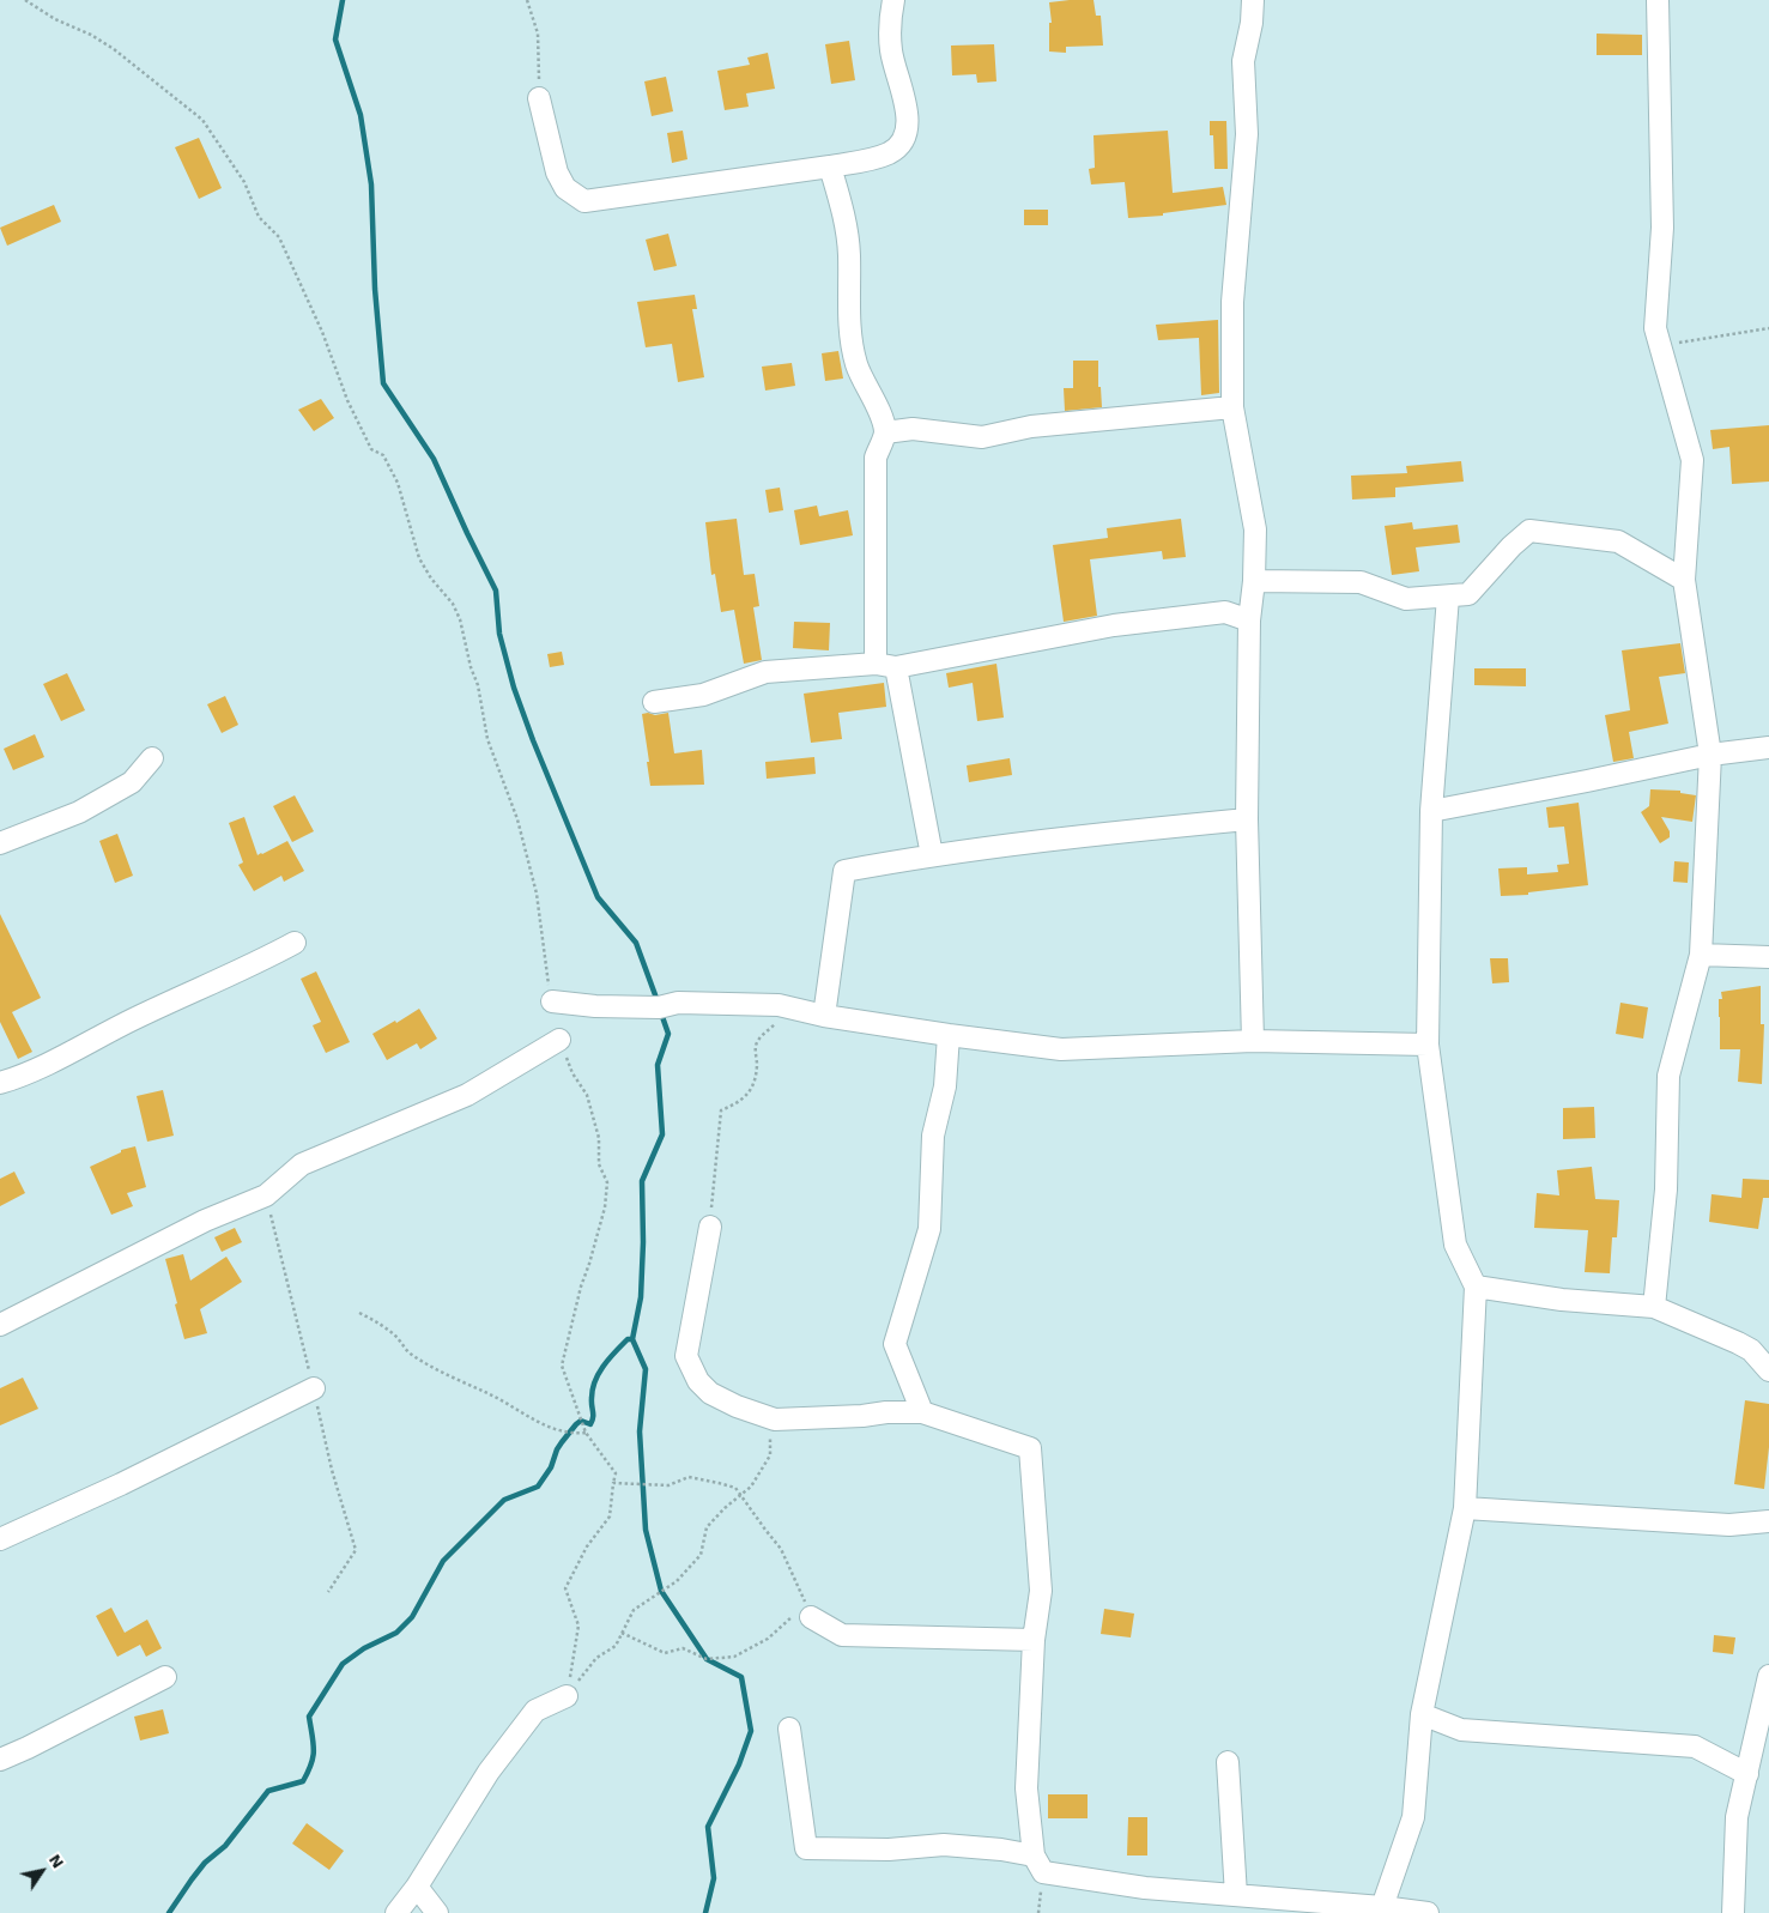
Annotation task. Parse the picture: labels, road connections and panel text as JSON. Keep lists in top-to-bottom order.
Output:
{
  "north": "top right"
}
